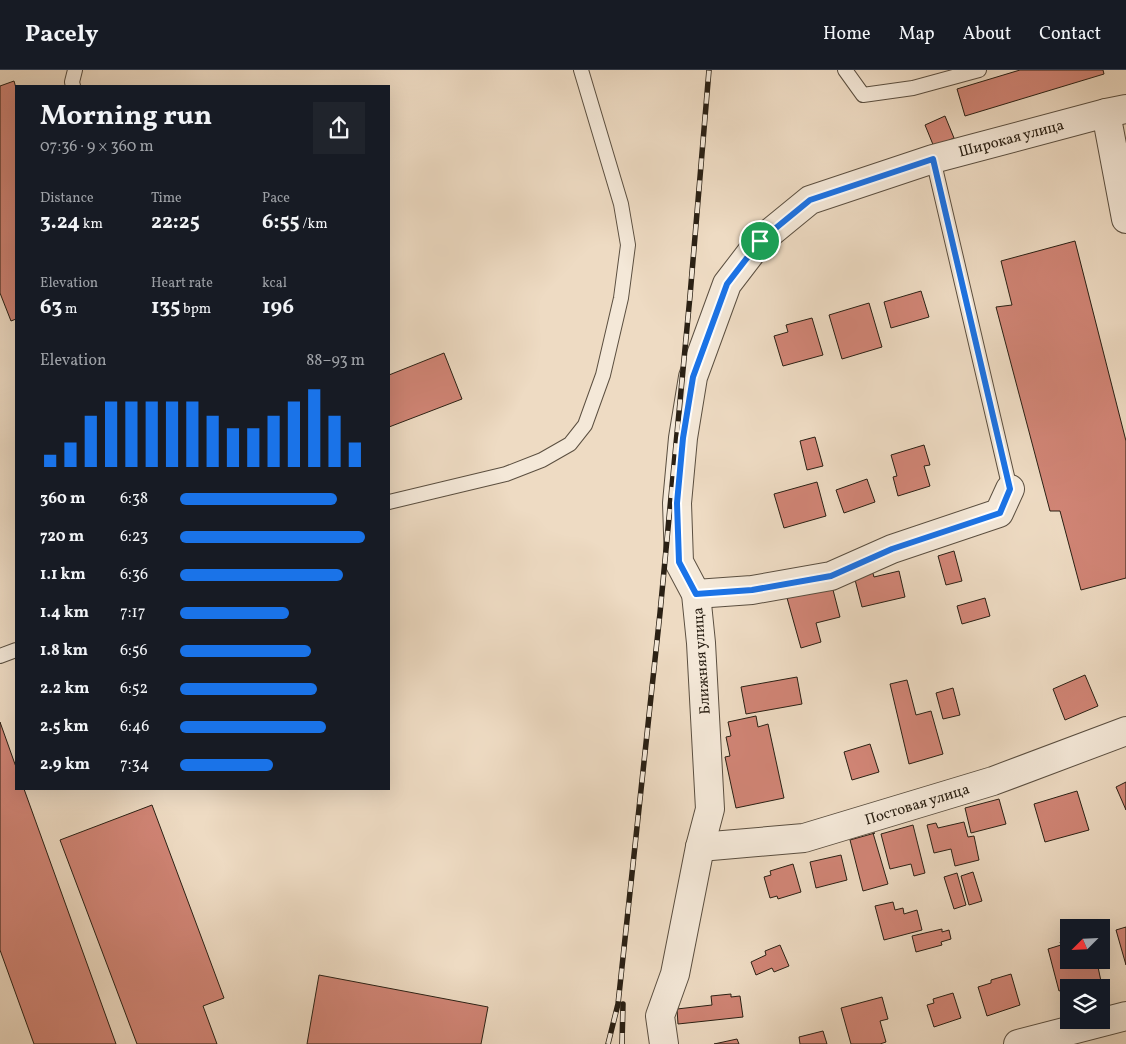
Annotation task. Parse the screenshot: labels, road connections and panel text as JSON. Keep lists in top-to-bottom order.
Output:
{
  "streets": {
    "street": ["Широкая улица", "Ближняя улица", "Постовая улица"]
  },
  "crossings": [
    ["Широкая улица", "Ближняя улица"],
    ["Ближняя улица", "Постовая улица"]
  ],
  "north": "bottom left",
  "page": {
    "header": "Pacely",
    "nav": [
      "Home",
      "Map",
      "About",
      "Contact"
    ],
    "heading": ["Morning run", "07:36 · 9 × 360 m"],
    "stats": [
      ["Distance", "3.24 km"],
      ["Time", "22:25"],
      ["Pace", "6:55 /km"],
      ["Elevation", "63 m"],
      ["Heart rate", "135 bpm"],
      ["kcal", "196"]
    ],
    "chart": ["Elevation", "88–93 m"],
    "list": [
      {
        "name": "360 m",
        "note": "6:38"
      },
      {
        "name": "720 m",
        "note": "6:23"
      },
      {
        "name": "1.1 km",
        "note": "6:36"
      },
      {
        "name": "1.4 km",
        "note": "7:17"
      },
      {
        "name": "1.8 km",
        "note": "6:56"
      },
      {
        "name": "2.2 km",
        "note": "6:52"
      },
      {
        "name": "2.5 km",
        "note": "6:46"
      },
      {
        "name": "2.9 km",
        "note": "7:34"
      }
    ]
  }
}
